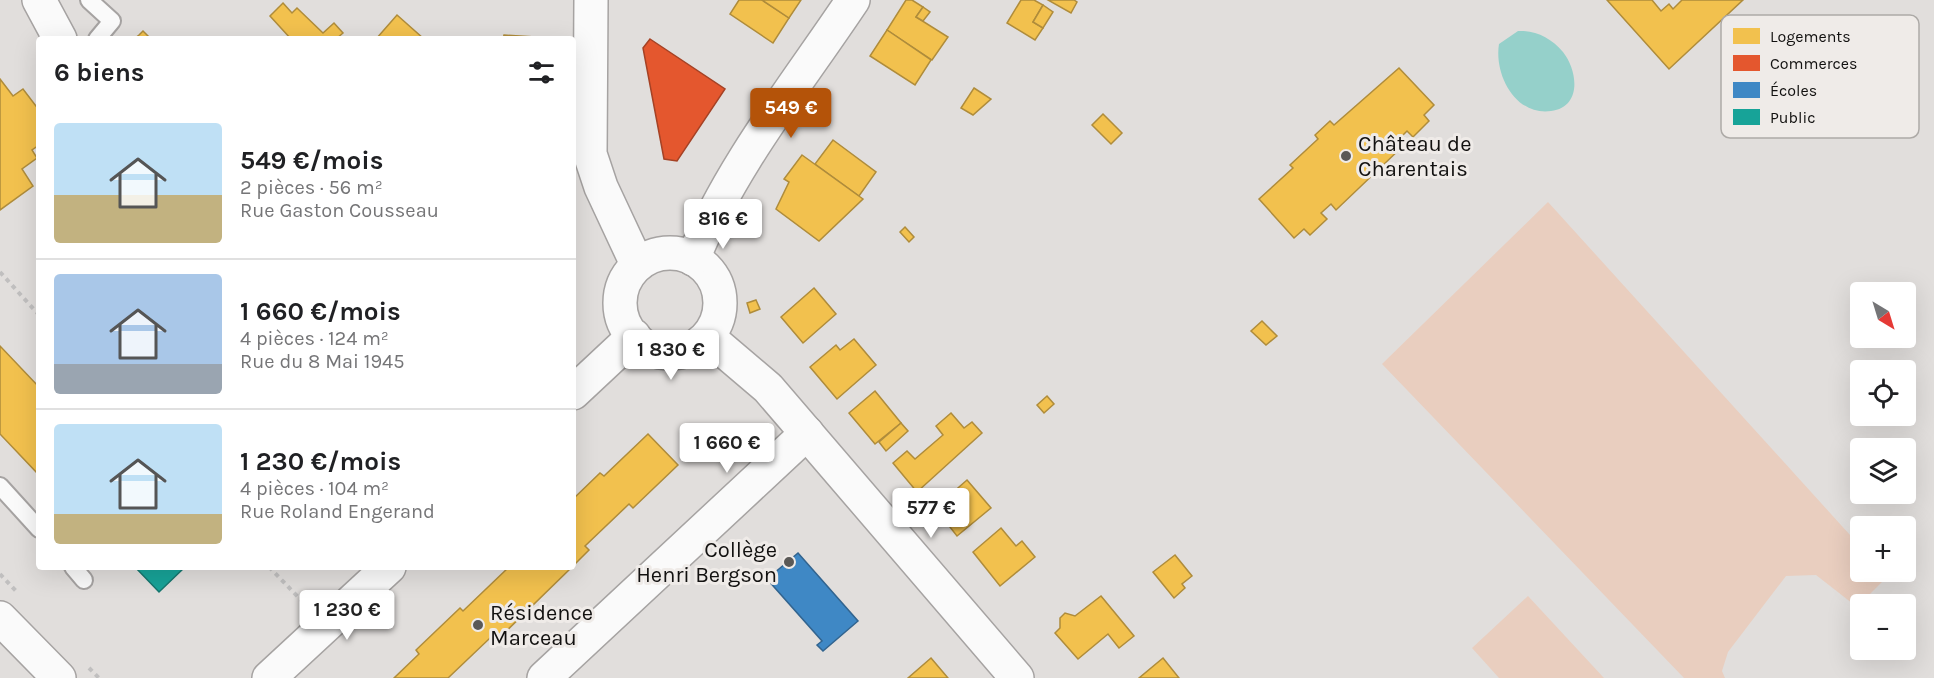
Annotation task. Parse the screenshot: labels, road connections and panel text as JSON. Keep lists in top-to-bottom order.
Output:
{
  "places": ["Château de Charentais", "Collège Henri Bergson", "Résidence Marceau"],
  "legend": [
    "Logements",
    "Commerces",
    "Écoles",
    "Public"
  ],
  "north": "bottom right",
  "page": {
    "heading": "6 biens",
    "price": [
      "549 €",
      "816 €",
      "1 830 €",
      "1 660 €",
      "577 €",
      "1 230 €"
    ],
    "list": [
      {
        "name": "549 €/mois",
        "note": "2 pièces · 56 m² · Rue Gaston Cousseau"
      },
      {
        "name": "1 660 €/mois",
        "note": "4 pièces · 124 m² · Rue du 8 Mai 1945"
      },
      {
        "name": "1 230 €/mois",
        "note": "4 pièces · 104 m² · Rue Roland Engerand"
      }
    ],
    "map_buttons": ["+", "−"]
  }
}
